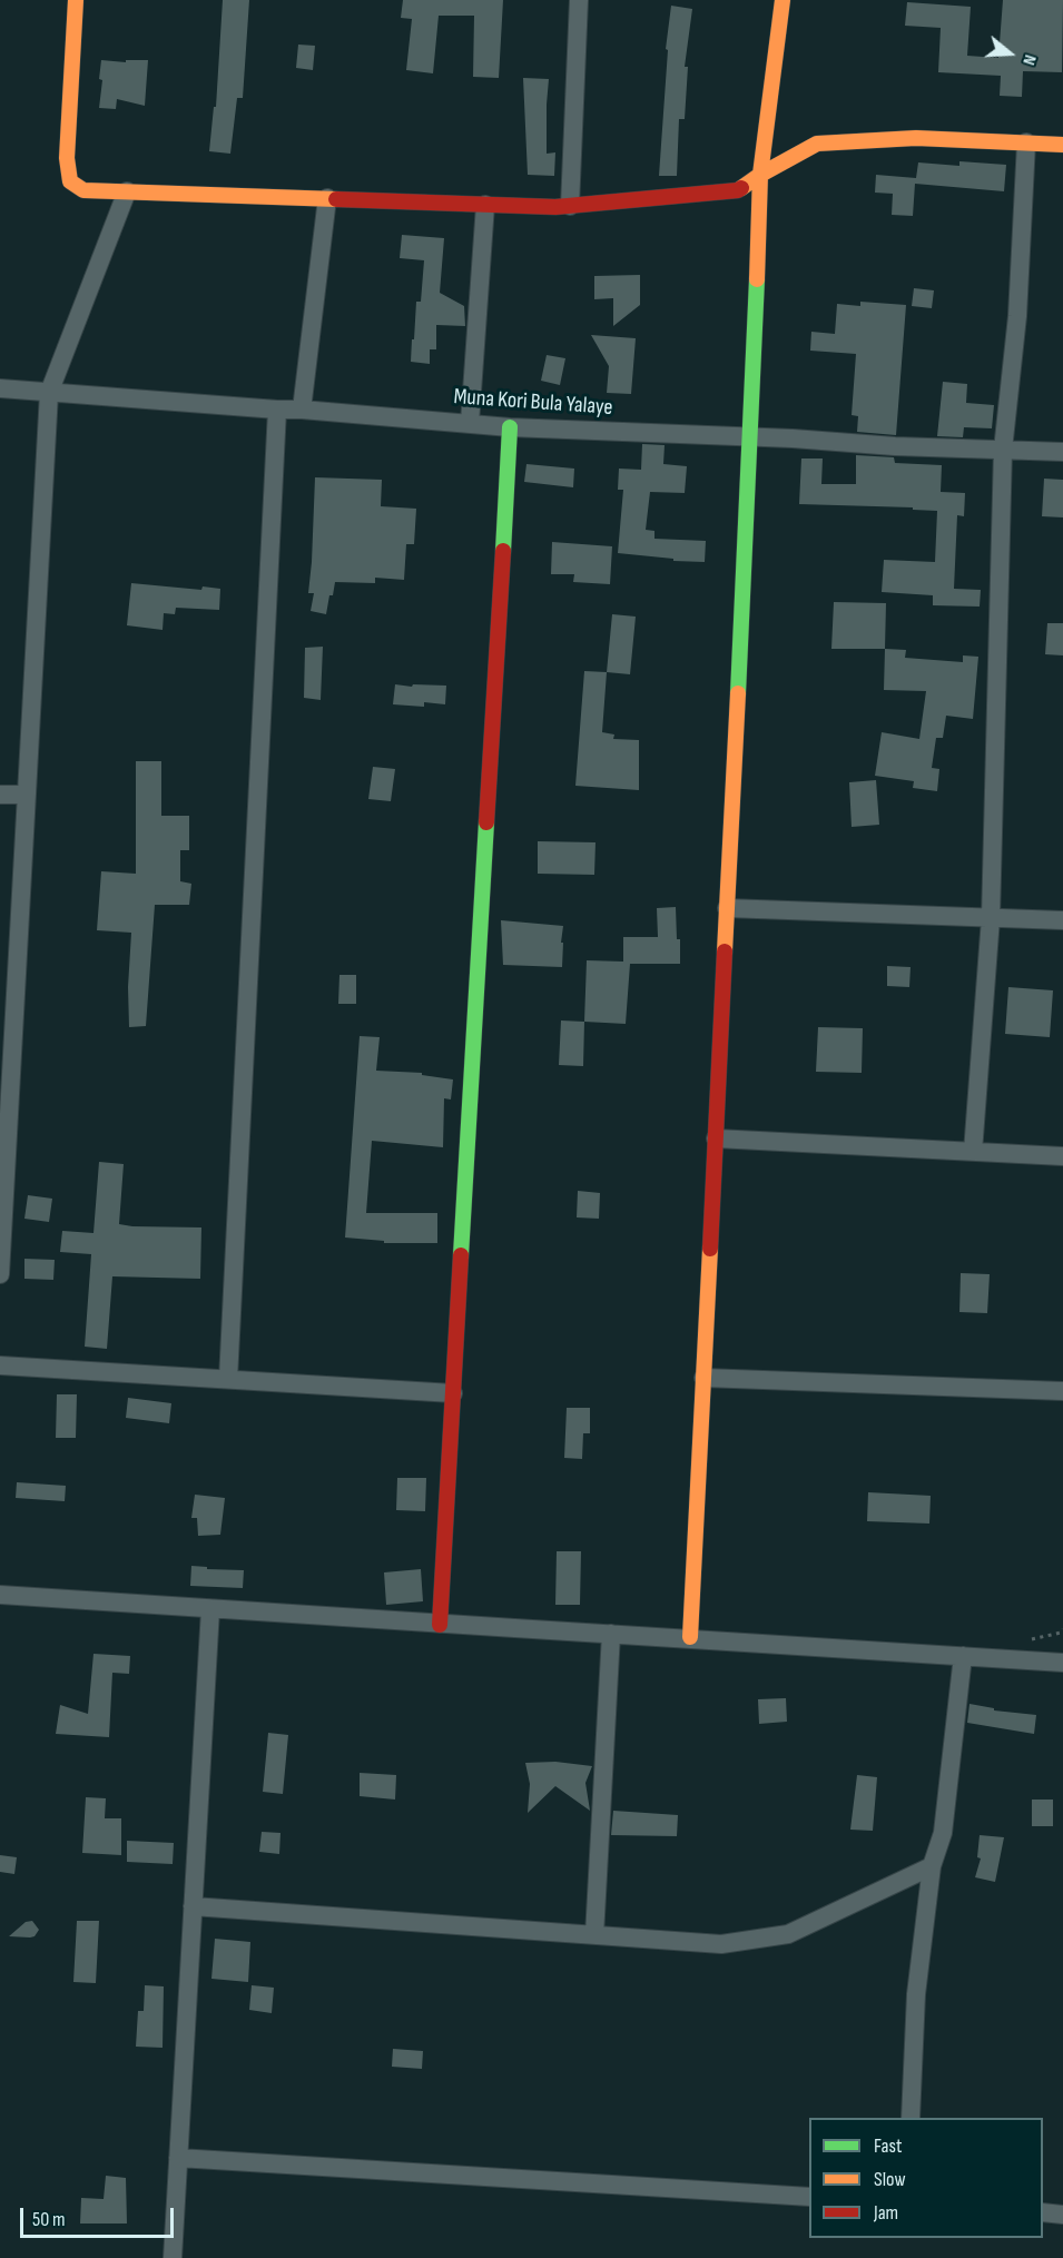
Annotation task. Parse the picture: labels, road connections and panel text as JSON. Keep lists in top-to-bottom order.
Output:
{
  "streets": {
    "street": ["Muna Kori Bula Yalaye"]
  },
  "legend": ["Fast", "Slow", "Jam"],
  "scale_bar": "50 m",
  "north": "right"
}
